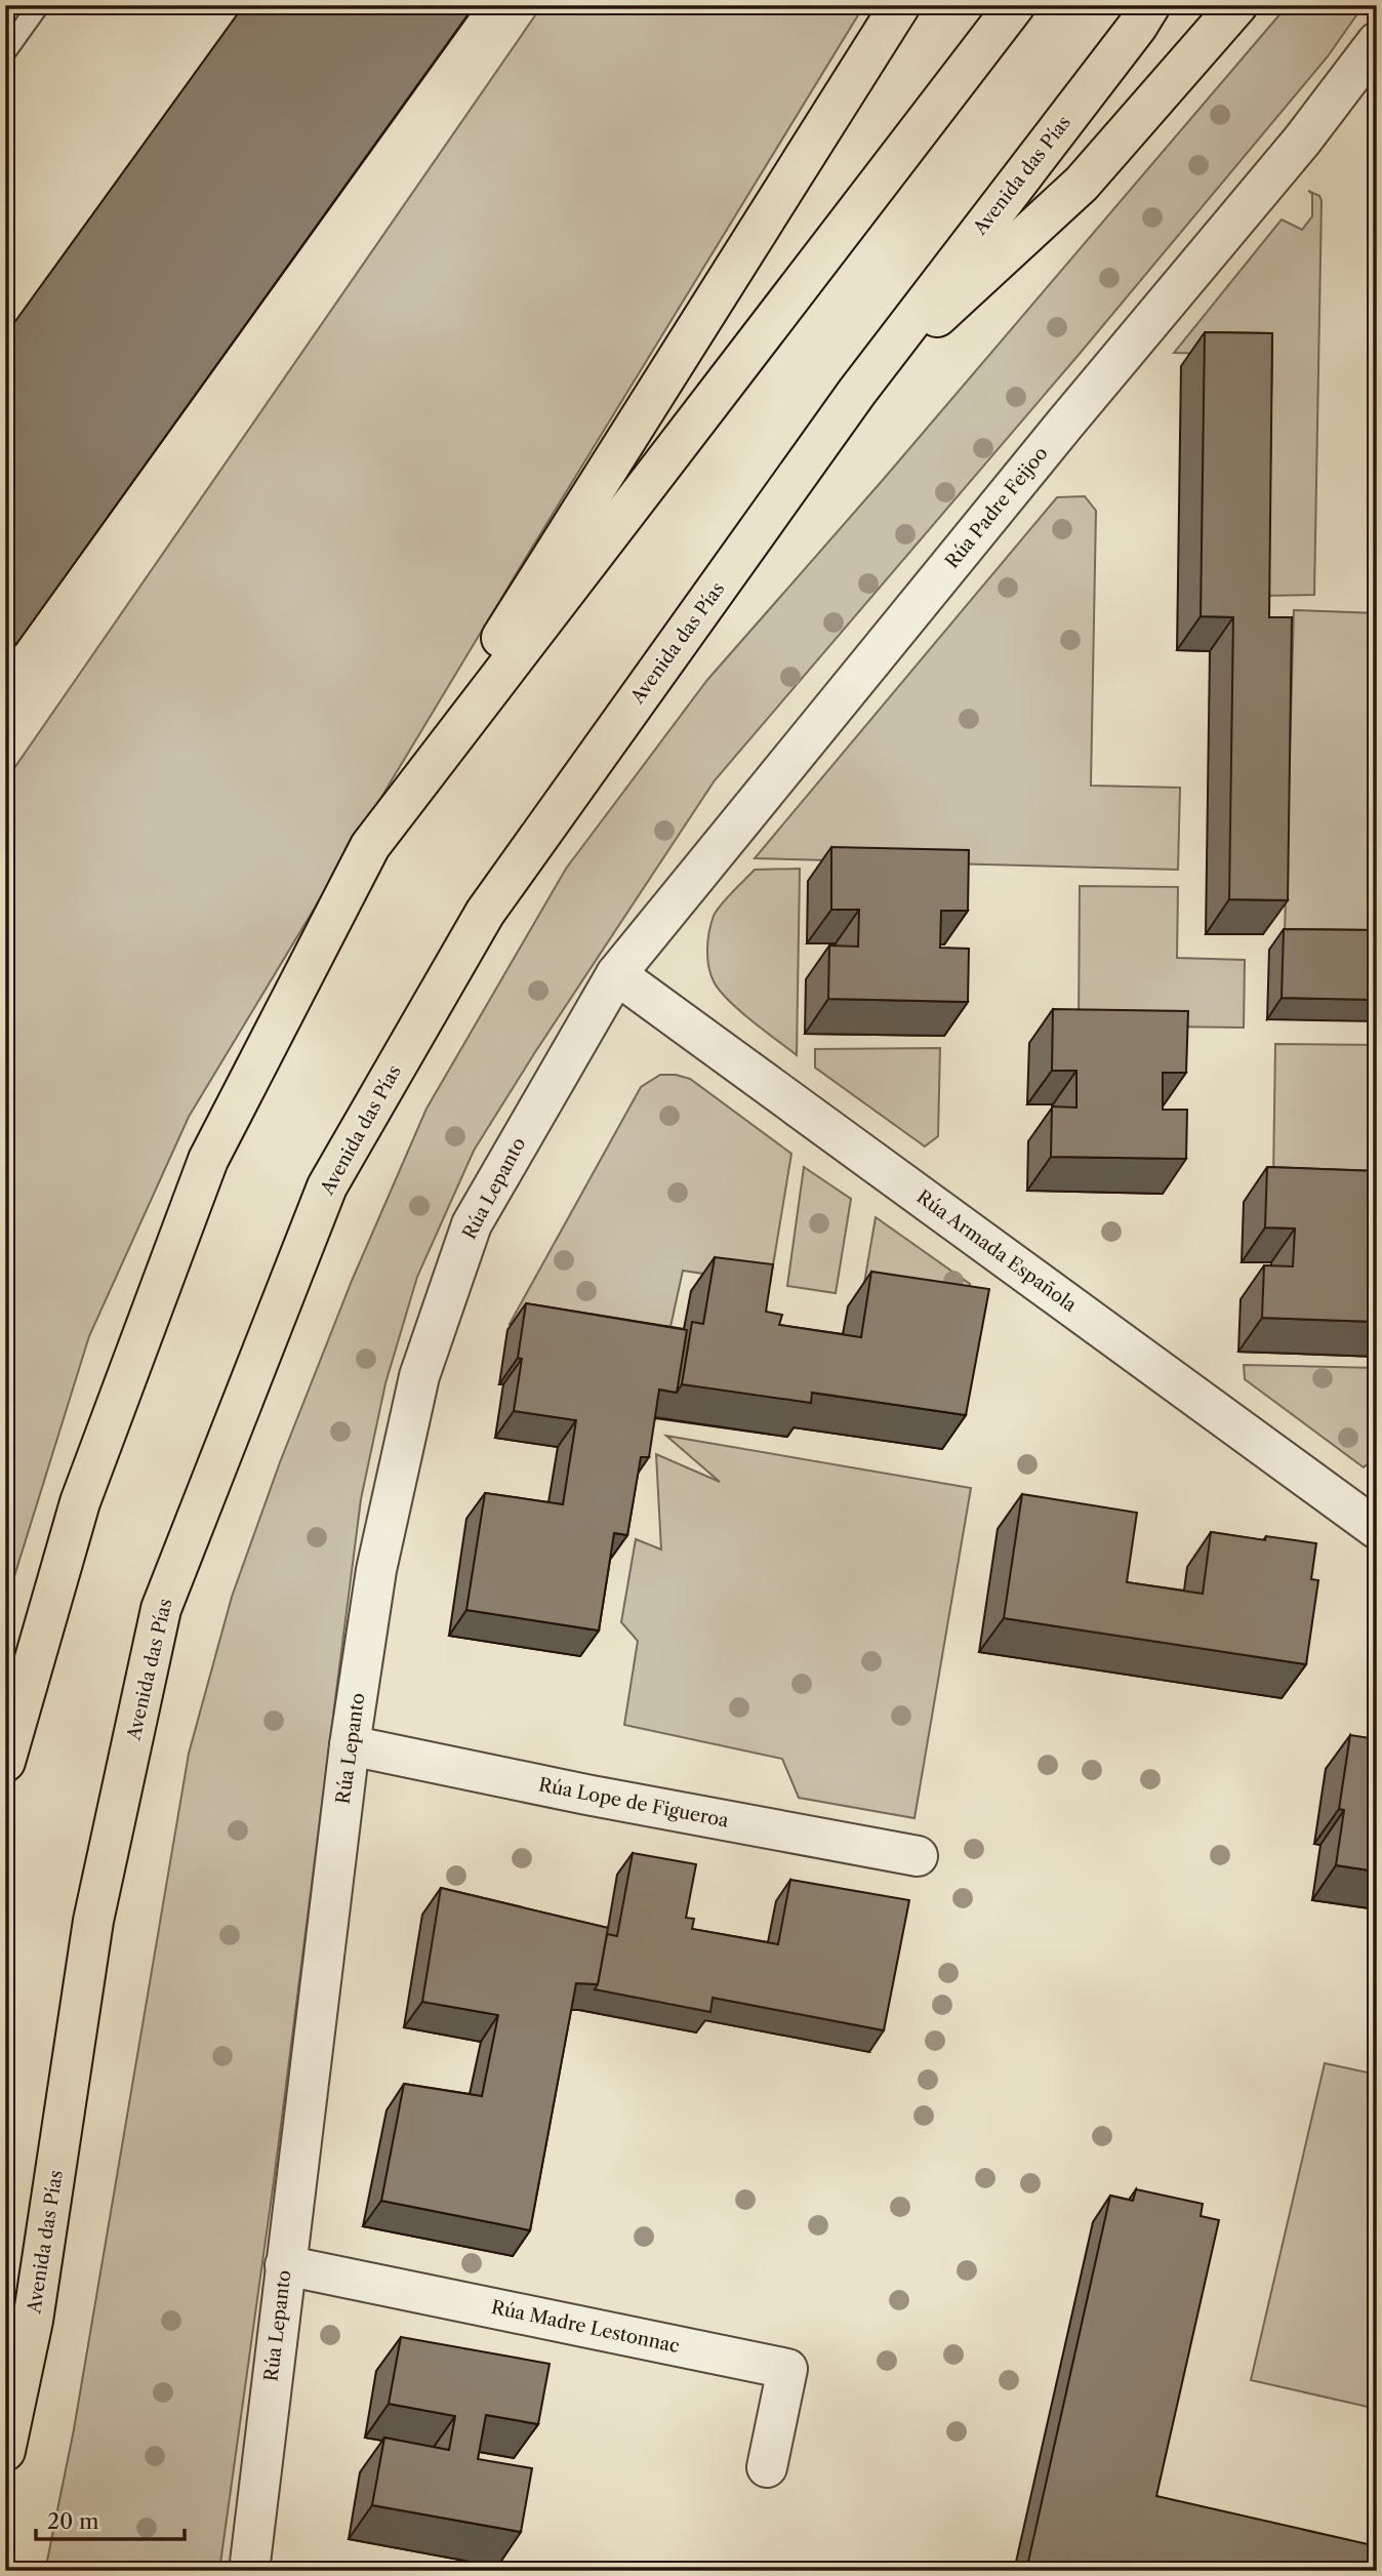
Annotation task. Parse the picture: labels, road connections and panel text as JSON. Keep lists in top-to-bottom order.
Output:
{
  "streets": {
    "highway": ["Avenida das Pías"],
    "street": [
      "Rúa Padre Feijoo",
      "Rúa Lepanto",
      "Rúa Armada Española",
      "Rúa Lope de Figueroa",
      "Rúa Madre Lestonnac"
    ]
  },
  "crossings": [
    ["Rúa Padre Feijoo", "Rúa Lepanto"],
    ["Rúa Padre Feijoo", "Rúa Armada Española"],
    ["Rúa Lepanto", "Rúa Armada Española"],
    ["Rúa Lepanto", "Rúa Lope de Figueroa"],
    ["Rúa Lepanto", "Rúa Madre Lestonnac"]
  ],
  "scale_bar": "20 m"
}
